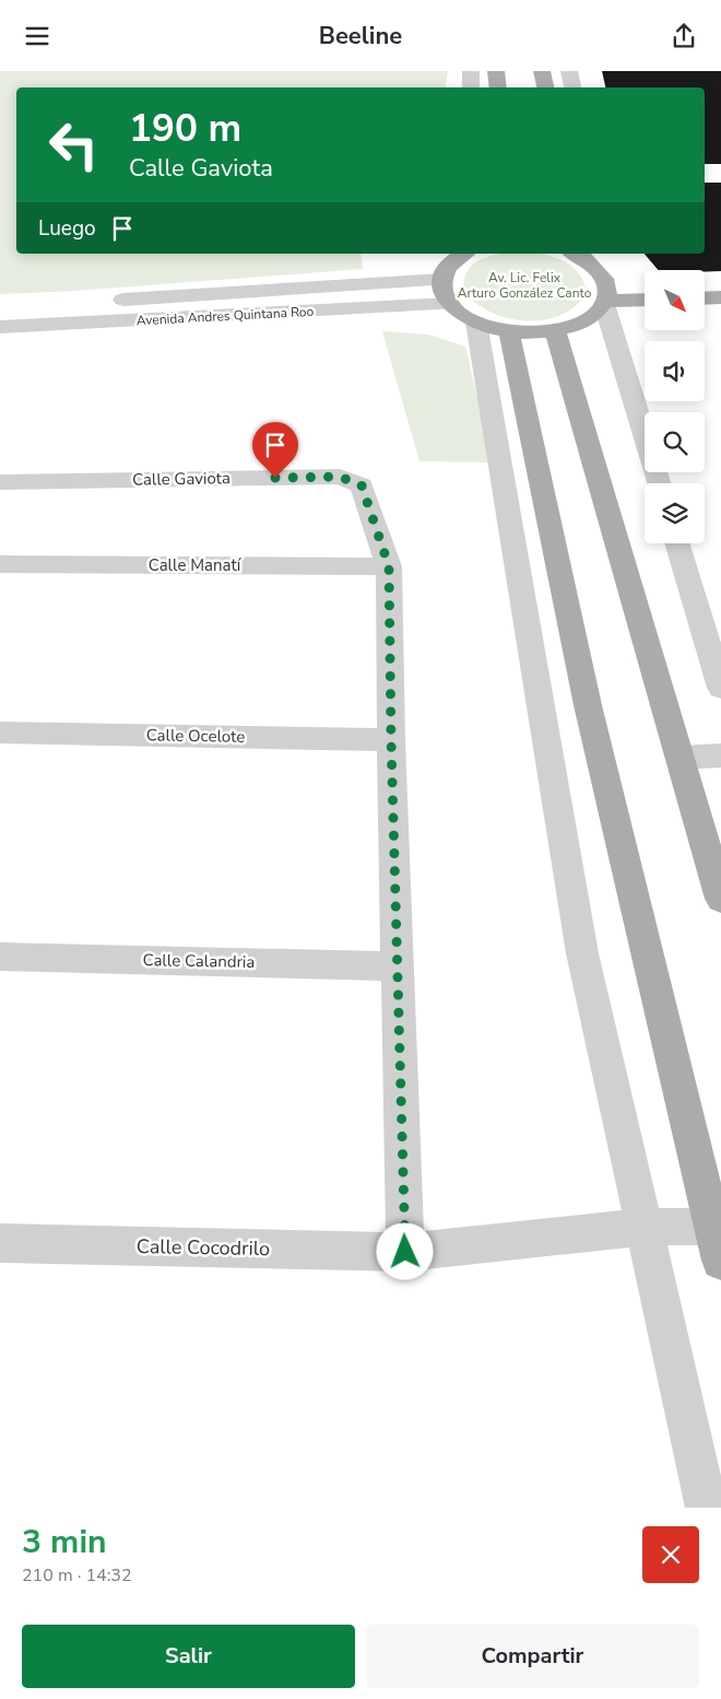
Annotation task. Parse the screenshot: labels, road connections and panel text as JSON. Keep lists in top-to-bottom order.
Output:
{
  "streets": {
    "street": [
      "Avenida Andres Quintana Roo",
      "Calle Gaviota",
      "Calle Manatí",
      "Calle Ocelote",
      "Calle Calandria",
      "Calle Cocodrilo"
    ]
  },
  "crossings": [
    ["Calle Gaviota", "Calle Manatí"]
  ],
  "parks": ["Av. Lic. Felix Arturo González Canto"],
  "north": "bottom right",
  "page": {
    "header": "Beeline",
    "turn": ["190 m", "Calle Gaviota"],
    "then": "Luego",
    "heading": ["3 min", "210 m · 14:32"],
    "buttons": ["Salir", "Compartir"]
  }
}
